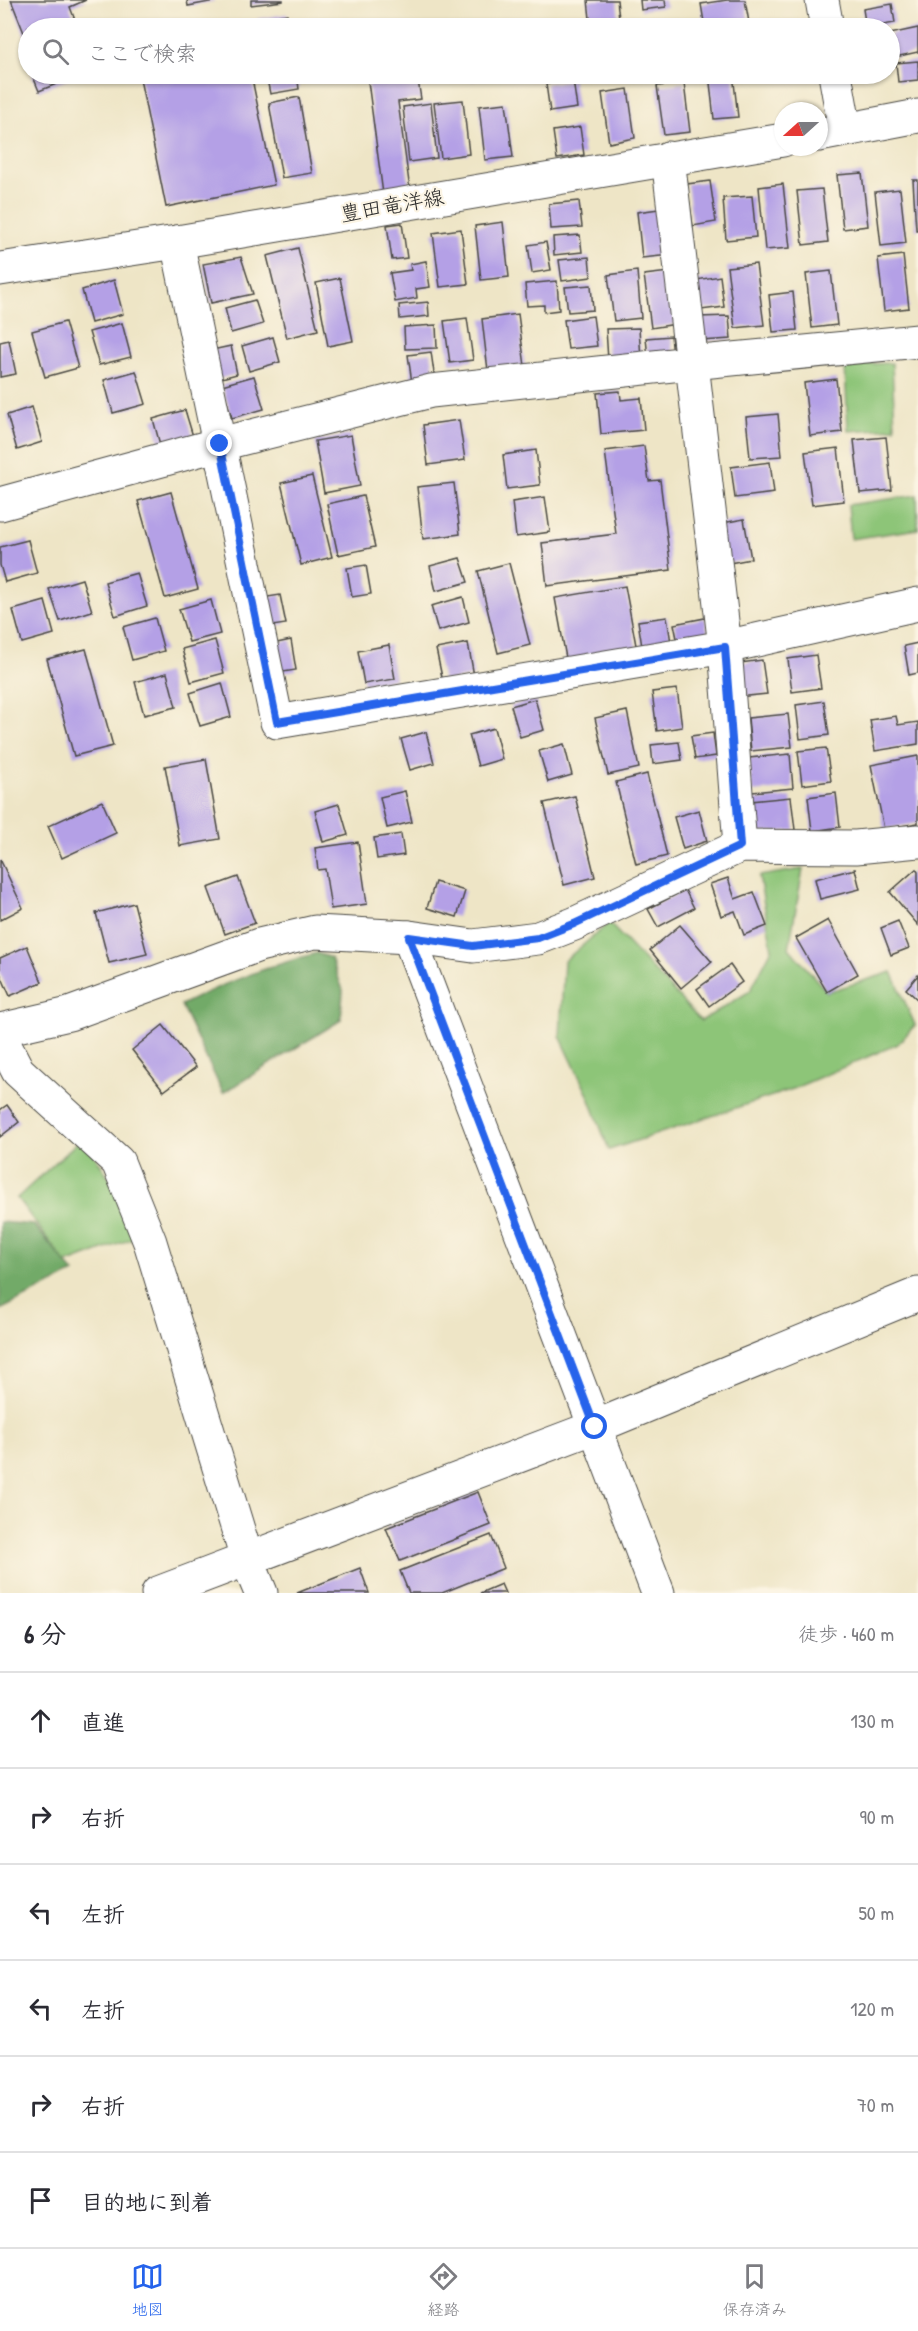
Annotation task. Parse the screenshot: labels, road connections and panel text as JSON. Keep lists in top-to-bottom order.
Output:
{
  "streets": {
    "street": ["豊田竜洋線"]
  },
  "north": "left",
  "page": {
    "search": "ここで検索",
    "heading": ["6 分", "徒歩 · 460 m"],
    "list": [
      ["直進", "130 m"],
      ["右折", "90 m"],
      ["左折", "50 m"],
      ["左折", "120 m"],
      ["右折", "70 m"],
      "目的地に到着"
    ],
    "nav": ["地図", "経路", "保存済み"]
  }
}
